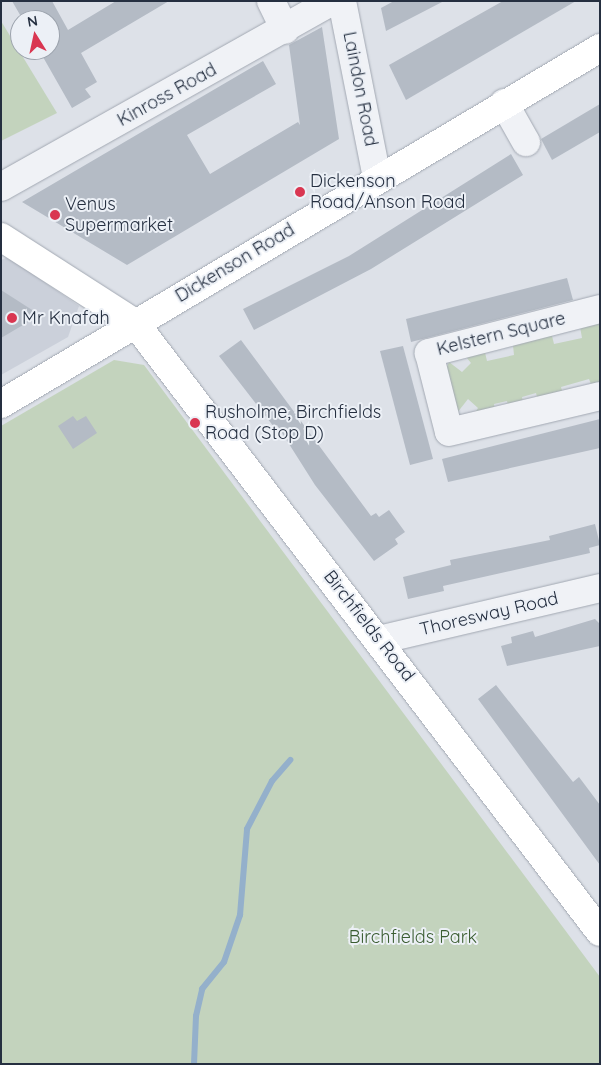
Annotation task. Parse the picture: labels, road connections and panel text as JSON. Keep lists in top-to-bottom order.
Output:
{
  "streets": {
    "highway": ["Dickenson Road", "Birchfields Road"],
    "street": [
      "Laindon Road",
      "Kinross Road",
      "Kelstern Square",
      "Thoresway Road"
    ]
  },
  "crossings": [
    ["Laindon Road", "Dickenson Road"],
    ["Dickenson Road", "Birchfields Road"],
    ["Thoresway Road", "Birchfields Road"]
  ],
  "parks": ["Birchfields Park"],
  "places": [
    "Dickenson Road/Anson Road",
    "Venus Supermarket",
    "Mr Knafah",
    "Rusholme, Birchfields Road (Stop D)"
  ],
  "north": "top"
}
